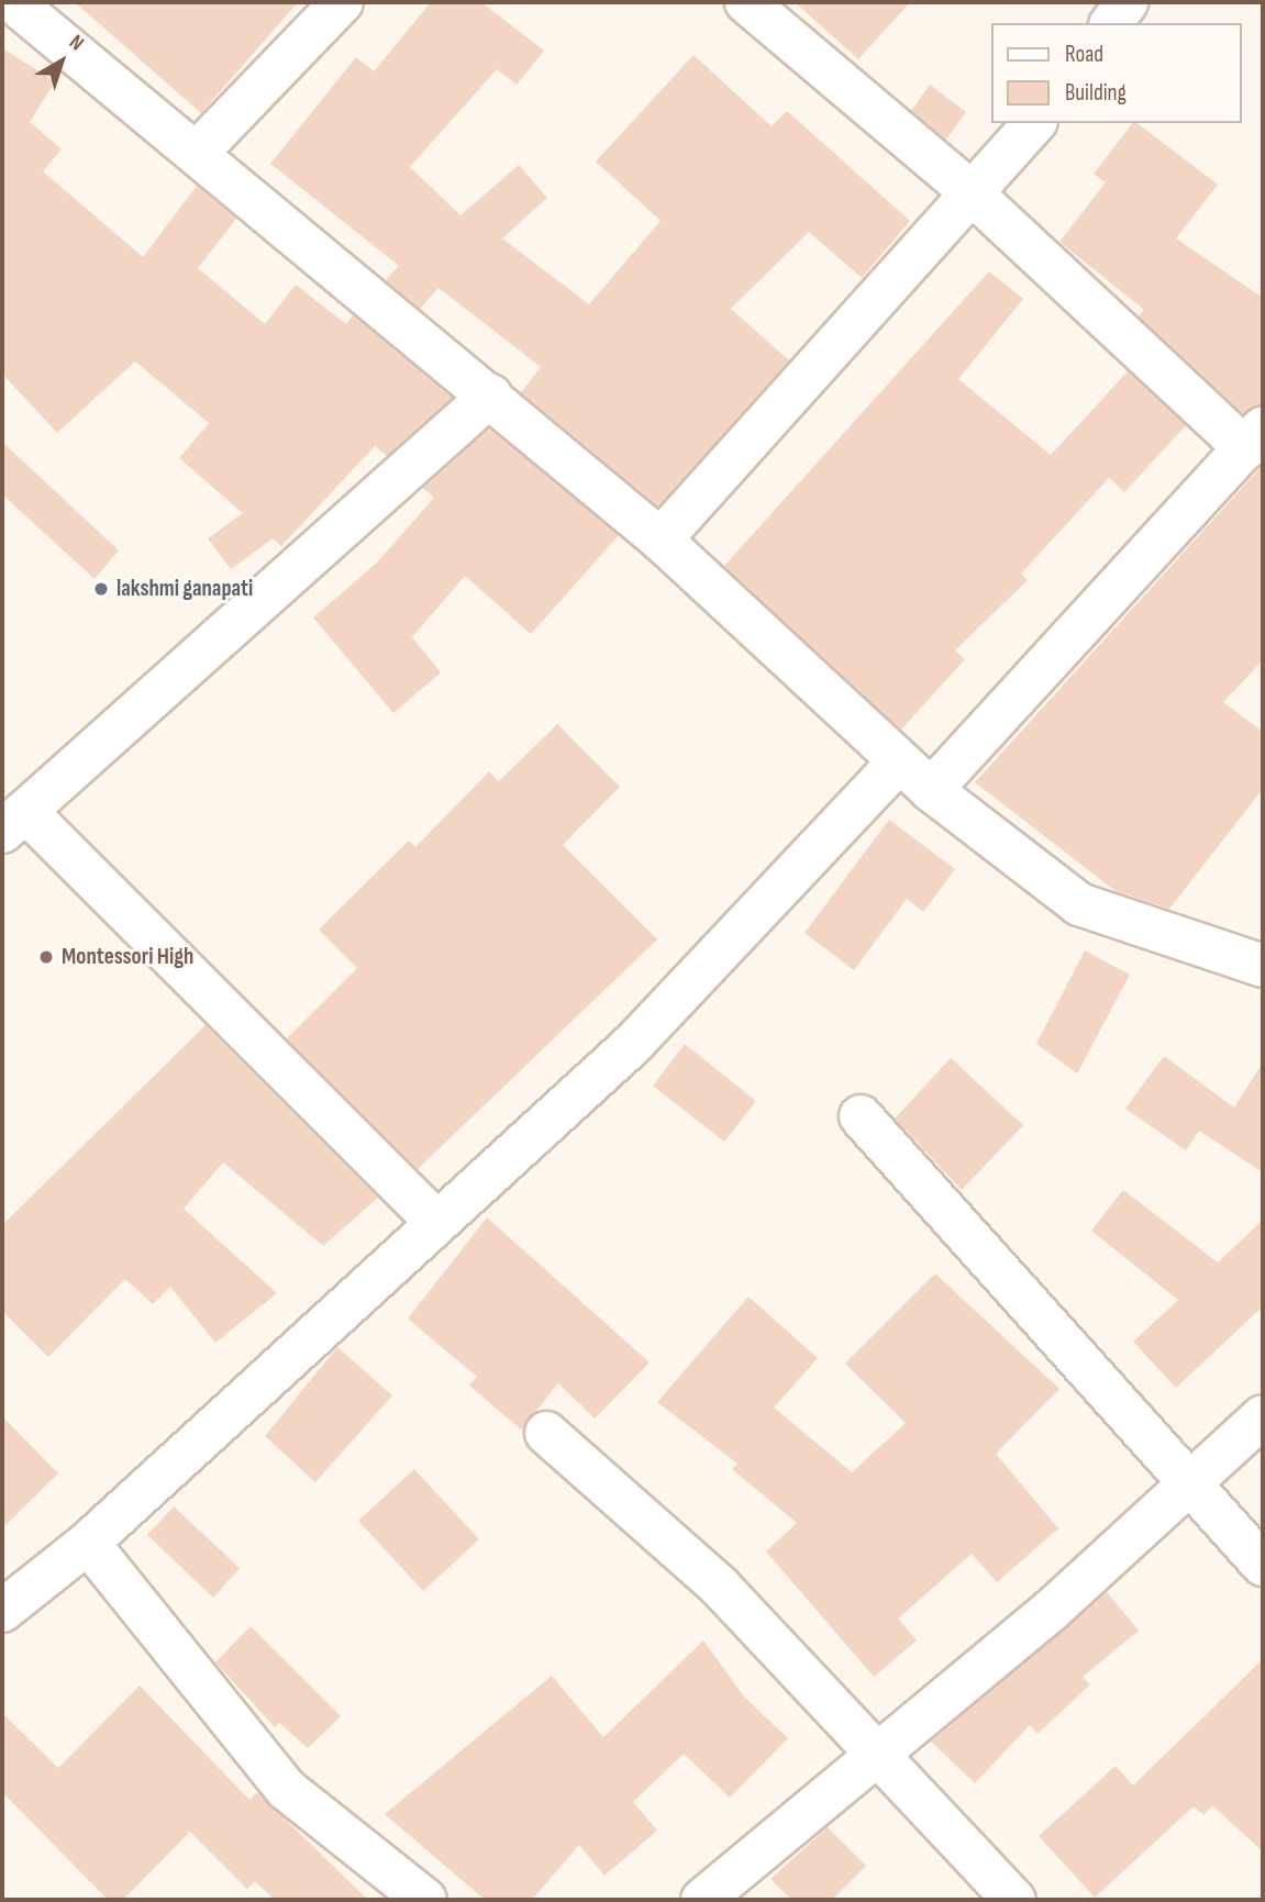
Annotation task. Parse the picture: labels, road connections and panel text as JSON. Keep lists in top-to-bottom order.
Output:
{
  "places": ["lakshmi ganapati", "Montessori High"],
  "legend": ["Road", "Building"],
  "north": "top right"
}
